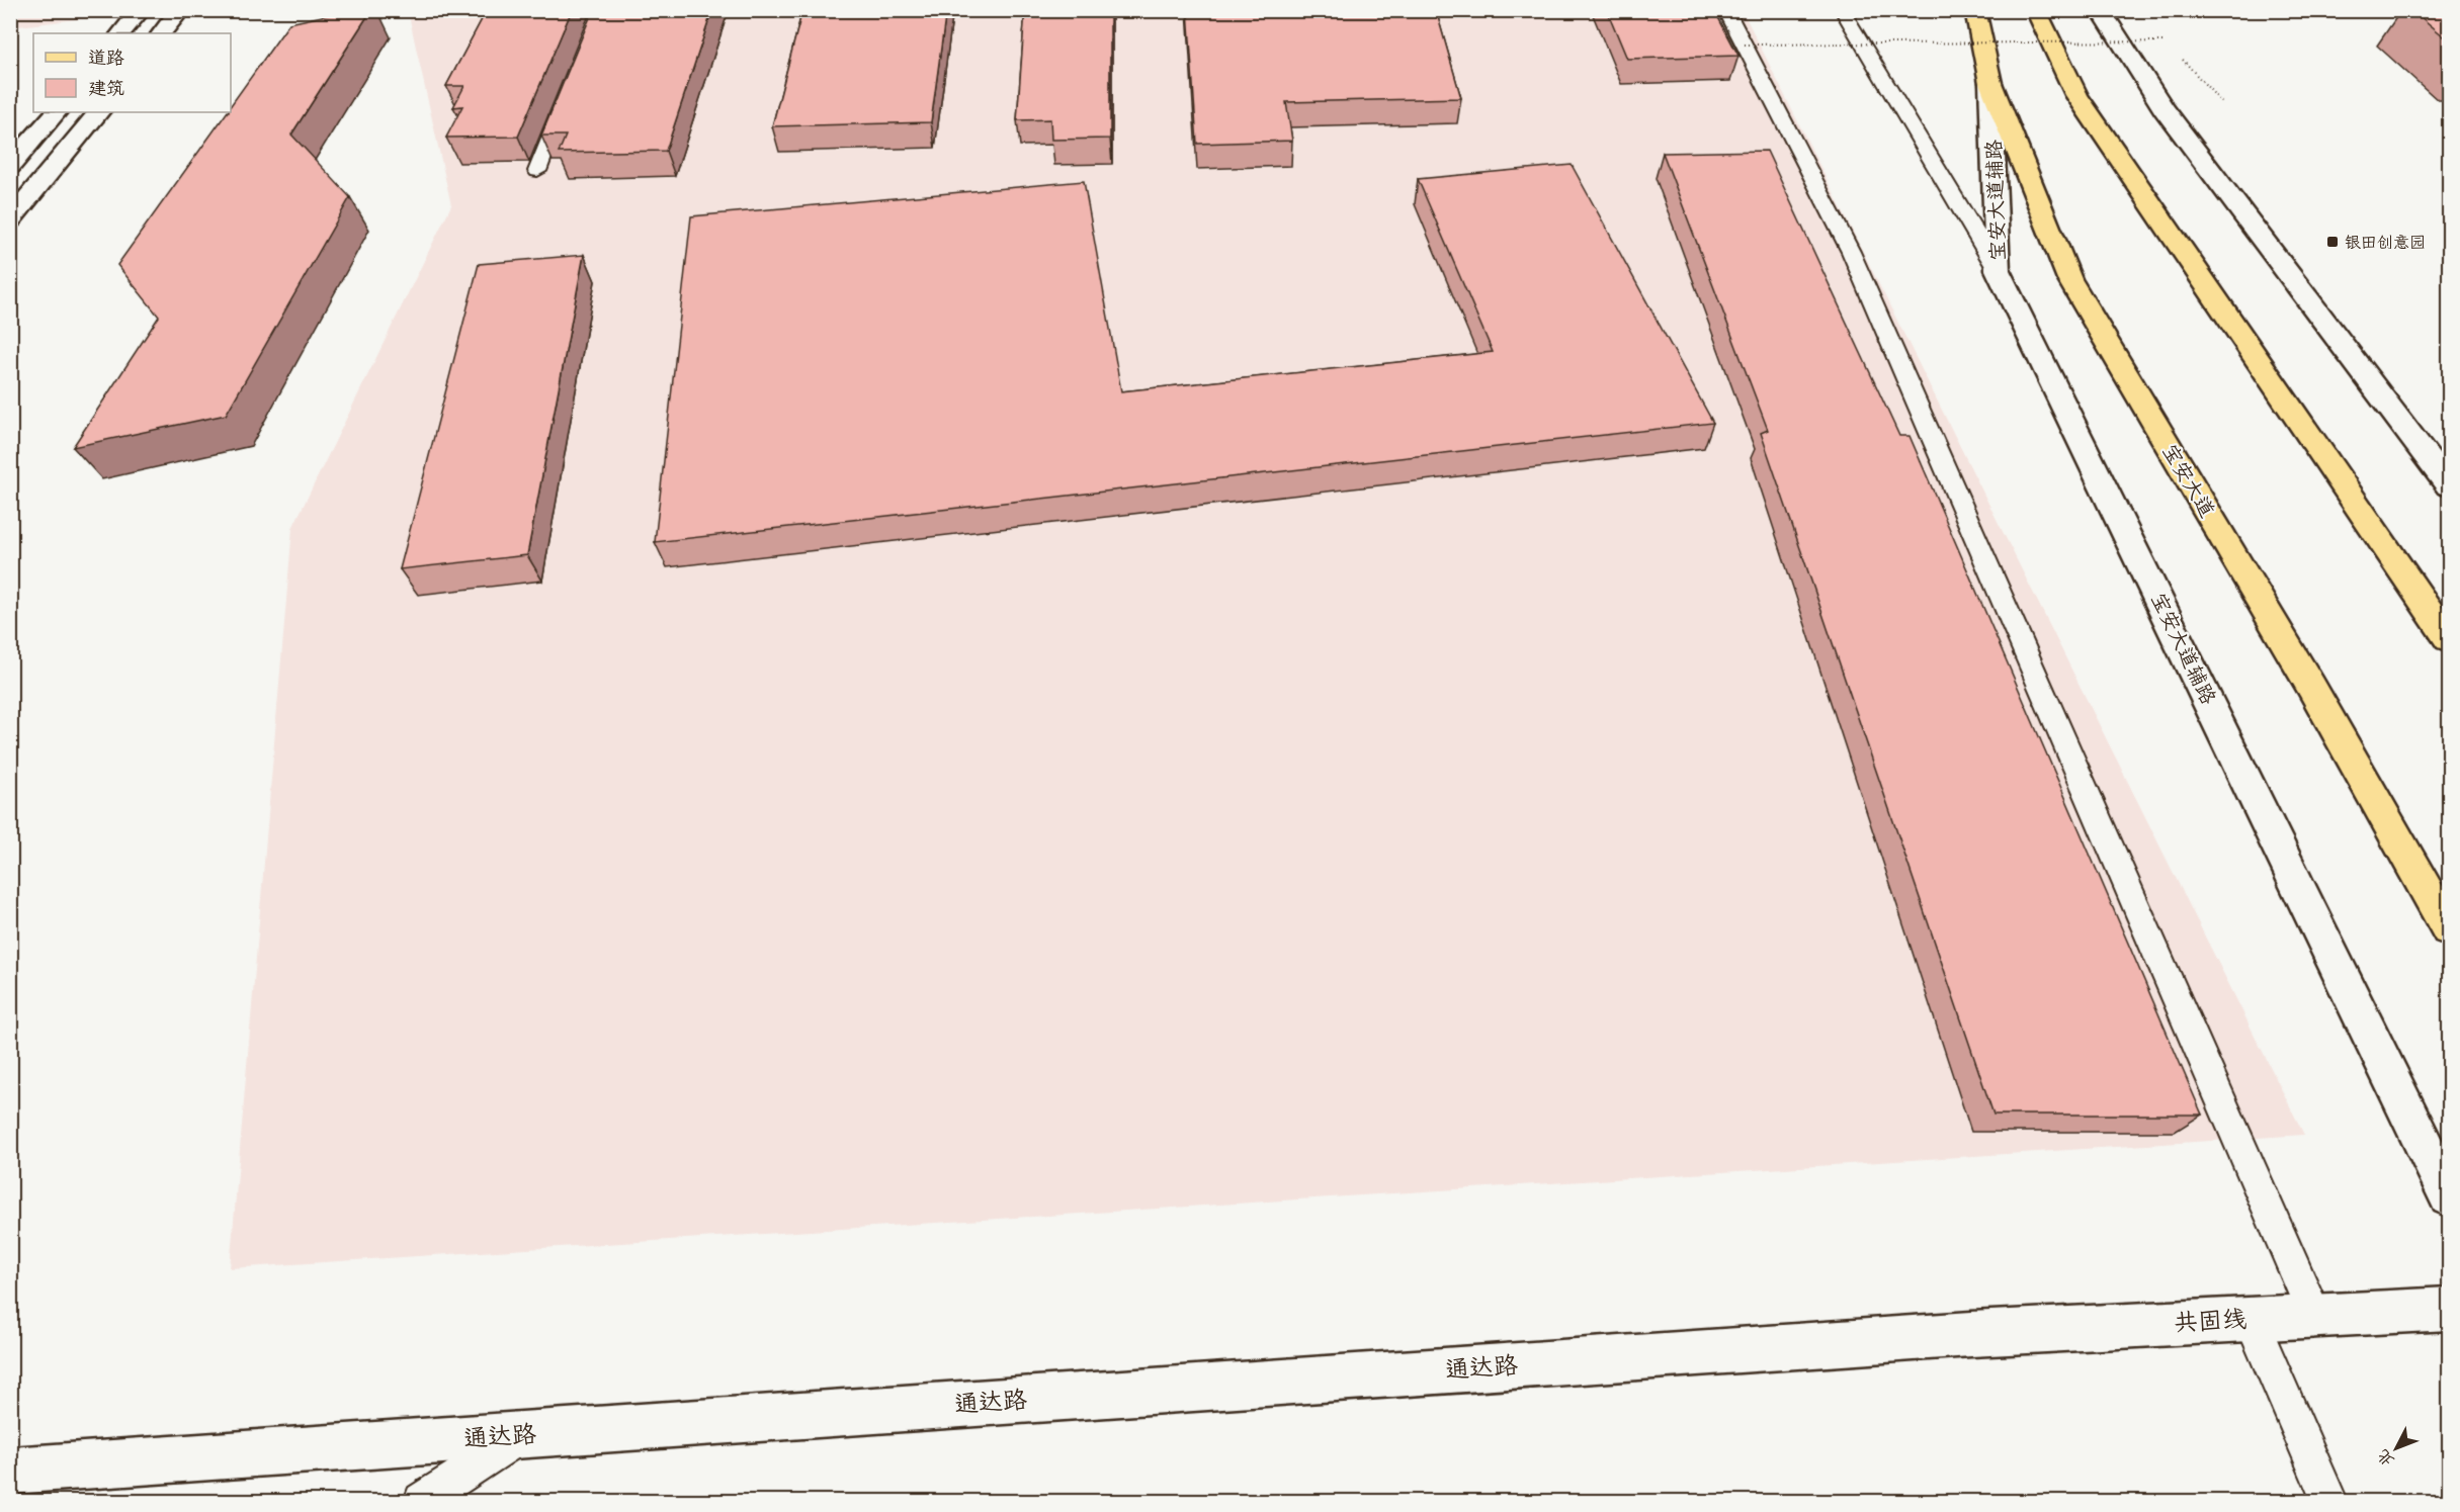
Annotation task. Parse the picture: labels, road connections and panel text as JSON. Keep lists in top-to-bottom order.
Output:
{
  "streets": {
    "main road": [
      "宝安大道辅路",
      "宝安大道",
      "共固线",
      "通达路"
    ]
  },
  "crossings": [
    ["宝安大道辅路", "宝安大道"],
    ["共固线", "通达路"]
  ],
  "places": {
    "transit": ["银田创意园"]
  },
  "legend": ["道路", "建筑"],
  "north": "bottom left"
}
